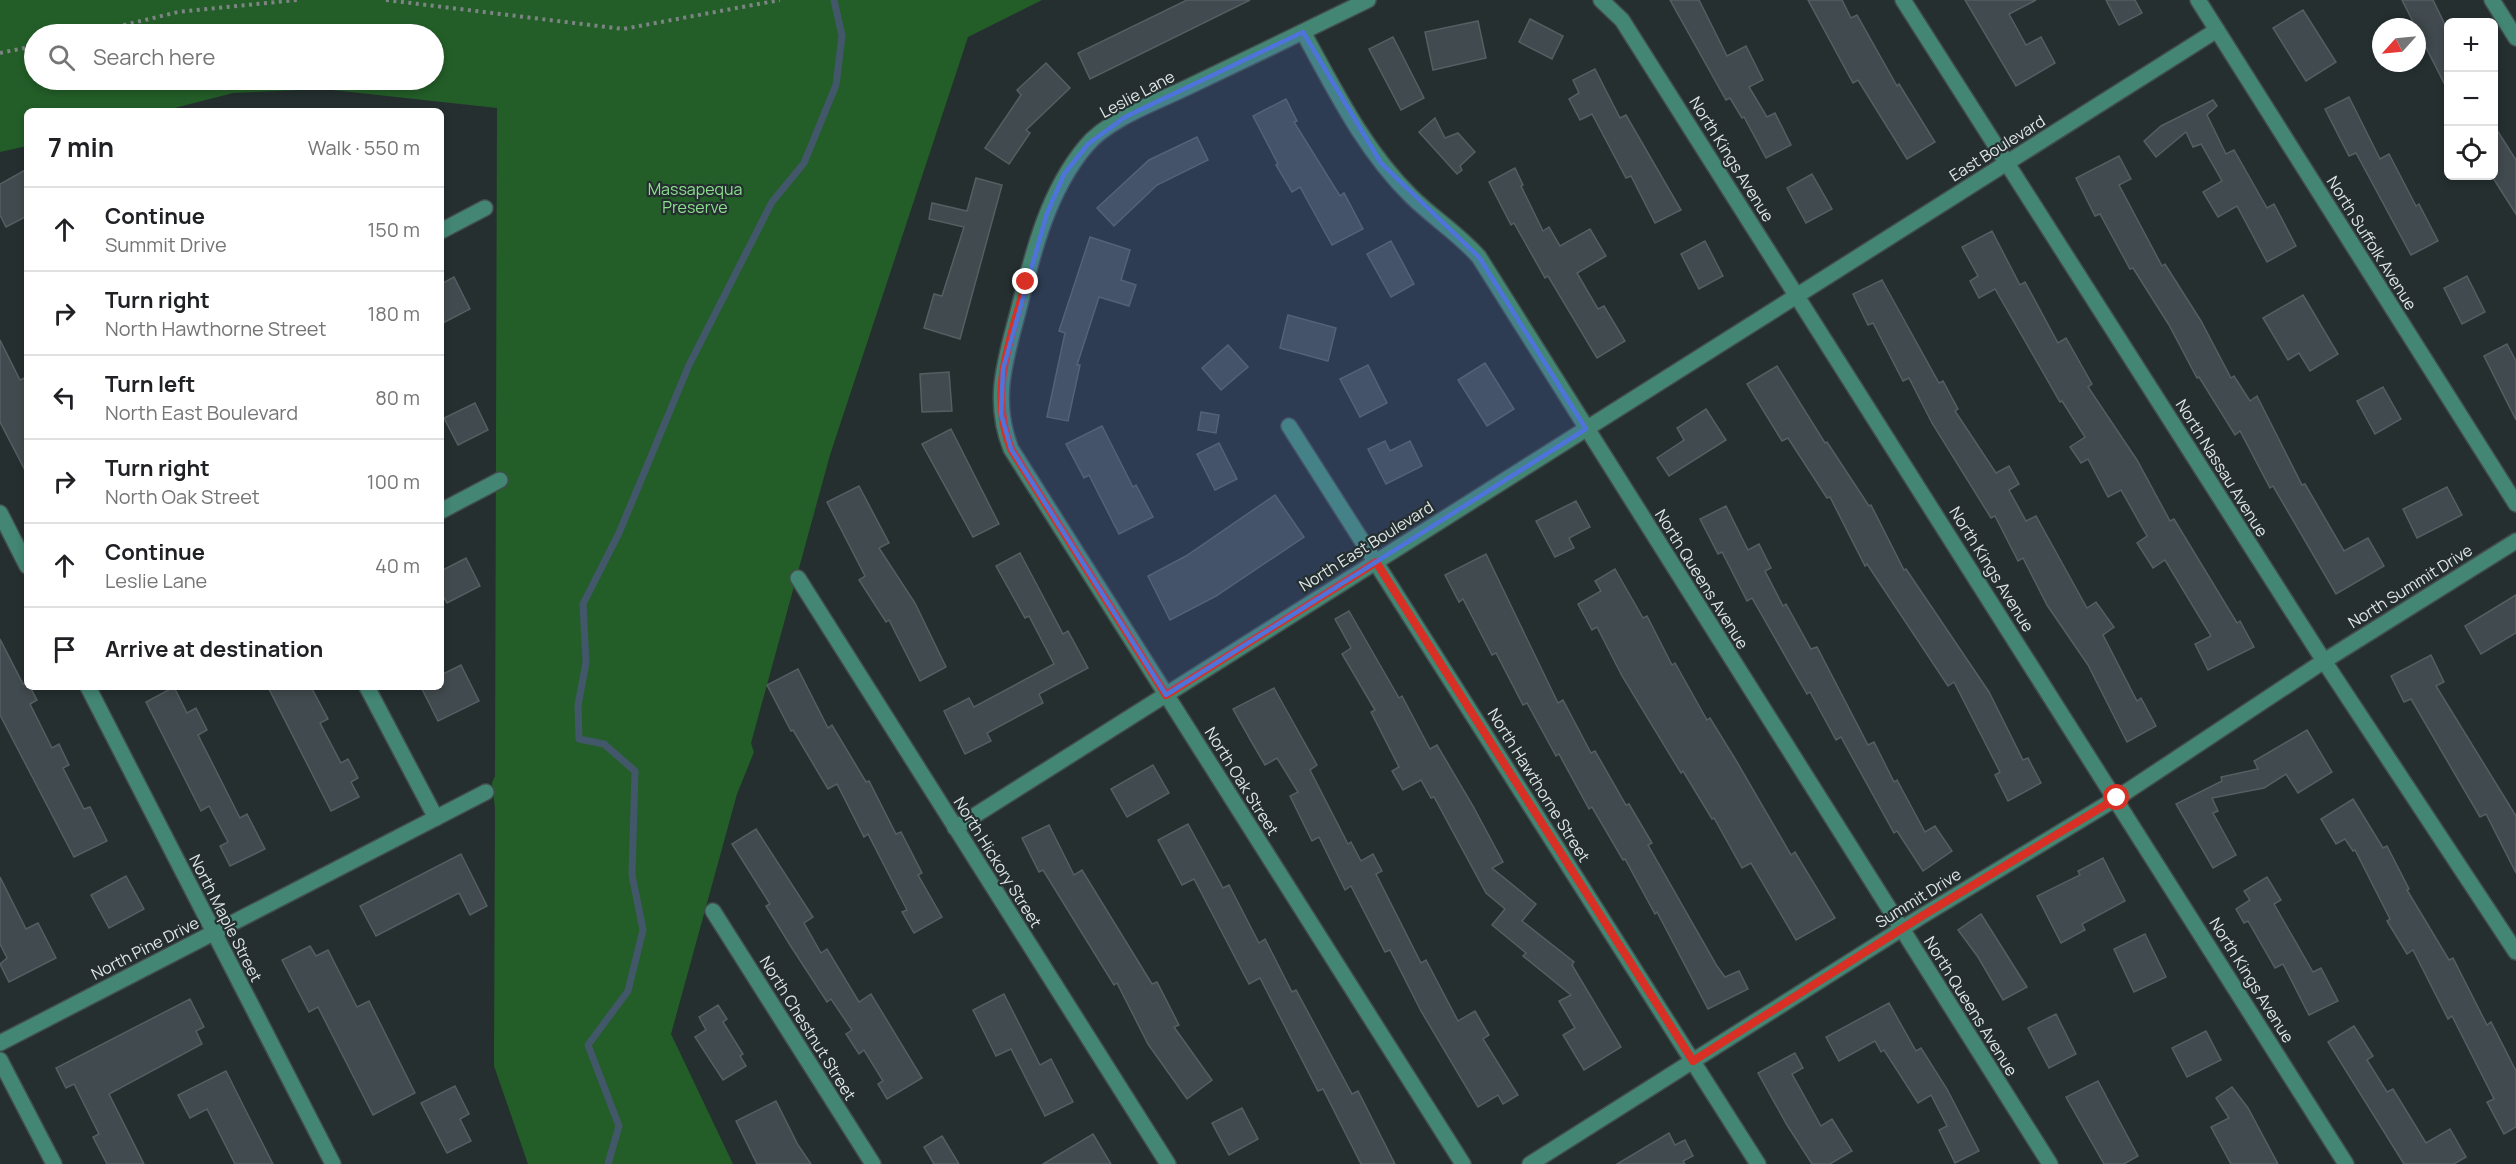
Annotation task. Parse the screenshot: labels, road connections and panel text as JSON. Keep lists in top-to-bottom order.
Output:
{
  "streets": {
    "street": [
      "Leslie Lane",
      "East Boulevard",
      "North Kings Avenue",
      "North Suffolk Avenue",
      "North Nassau Avenue",
      "North East Boulevard",
      "North Queens Avenue",
      "North Summit Drive",
      "North Oak Street",
      "North Hawthorne Street",
      "North Hickory Street",
      "Summit Drive",
      "North Maple Street",
      "North Pine Drive",
      "North Chestnut Street"
    ]
  },
  "crossings": [
    ["Leslie Lane", "North Queens Avenue"],
    ["Leslie Lane", "North Oak Street"],
    ["East Boulevard", "North Kings Avenue"],
    ["East Boulevard", "North Suffolk Avenue"],
    ["East Boulevard", "North Nassau Avenue"],
    ["East Boulevard", "North East Boulevard"],
    ["North Kings Avenue", "North East Boulevard"],
    ["North Kings Avenue", "Summit Drive"],
    ["North Nassau Avenue", "North Summit Drive"],
    ["North Nassau Avenue", "Summit Drive"],
    ["North East Boulevard", "North Queens Avenue"],
    ["North East Boulevard", "North Oak Street"],
    ["North East Boulevard", "North Hawthorne Street"],
    ["North East Boulevard", "North Hickory Street"],
    ["North Queens Avenue", "Summit Drive"],
    ["North Summit Drive", "Summit Drive"],
    ["North Hawthorne Street", "Summit Drive"],
    ["North Maple Street", "North Pine Drive"]
  ],
  "parks": ["Massapequa Preserve"],
  "north": "bottom left",
  "page": {
    "map_buttons": ["+", "−"],
    "search": "Search here",
    "heading": ["7 min", "Walk · 550 m"],
    "list": [
      ["Continue", "Summit Drive", "150 m"],
      ["Turn right", "North Hawthorne Street", "180 m"],
      ["Turn left", "North East Boulevard", "80 m"],
      ["Turn right", "North Oak Street", "100 m"],
      ["Continue", "Leslie Lane", "40 m"],
      "Arrive at destination"
    ]
  }
}
